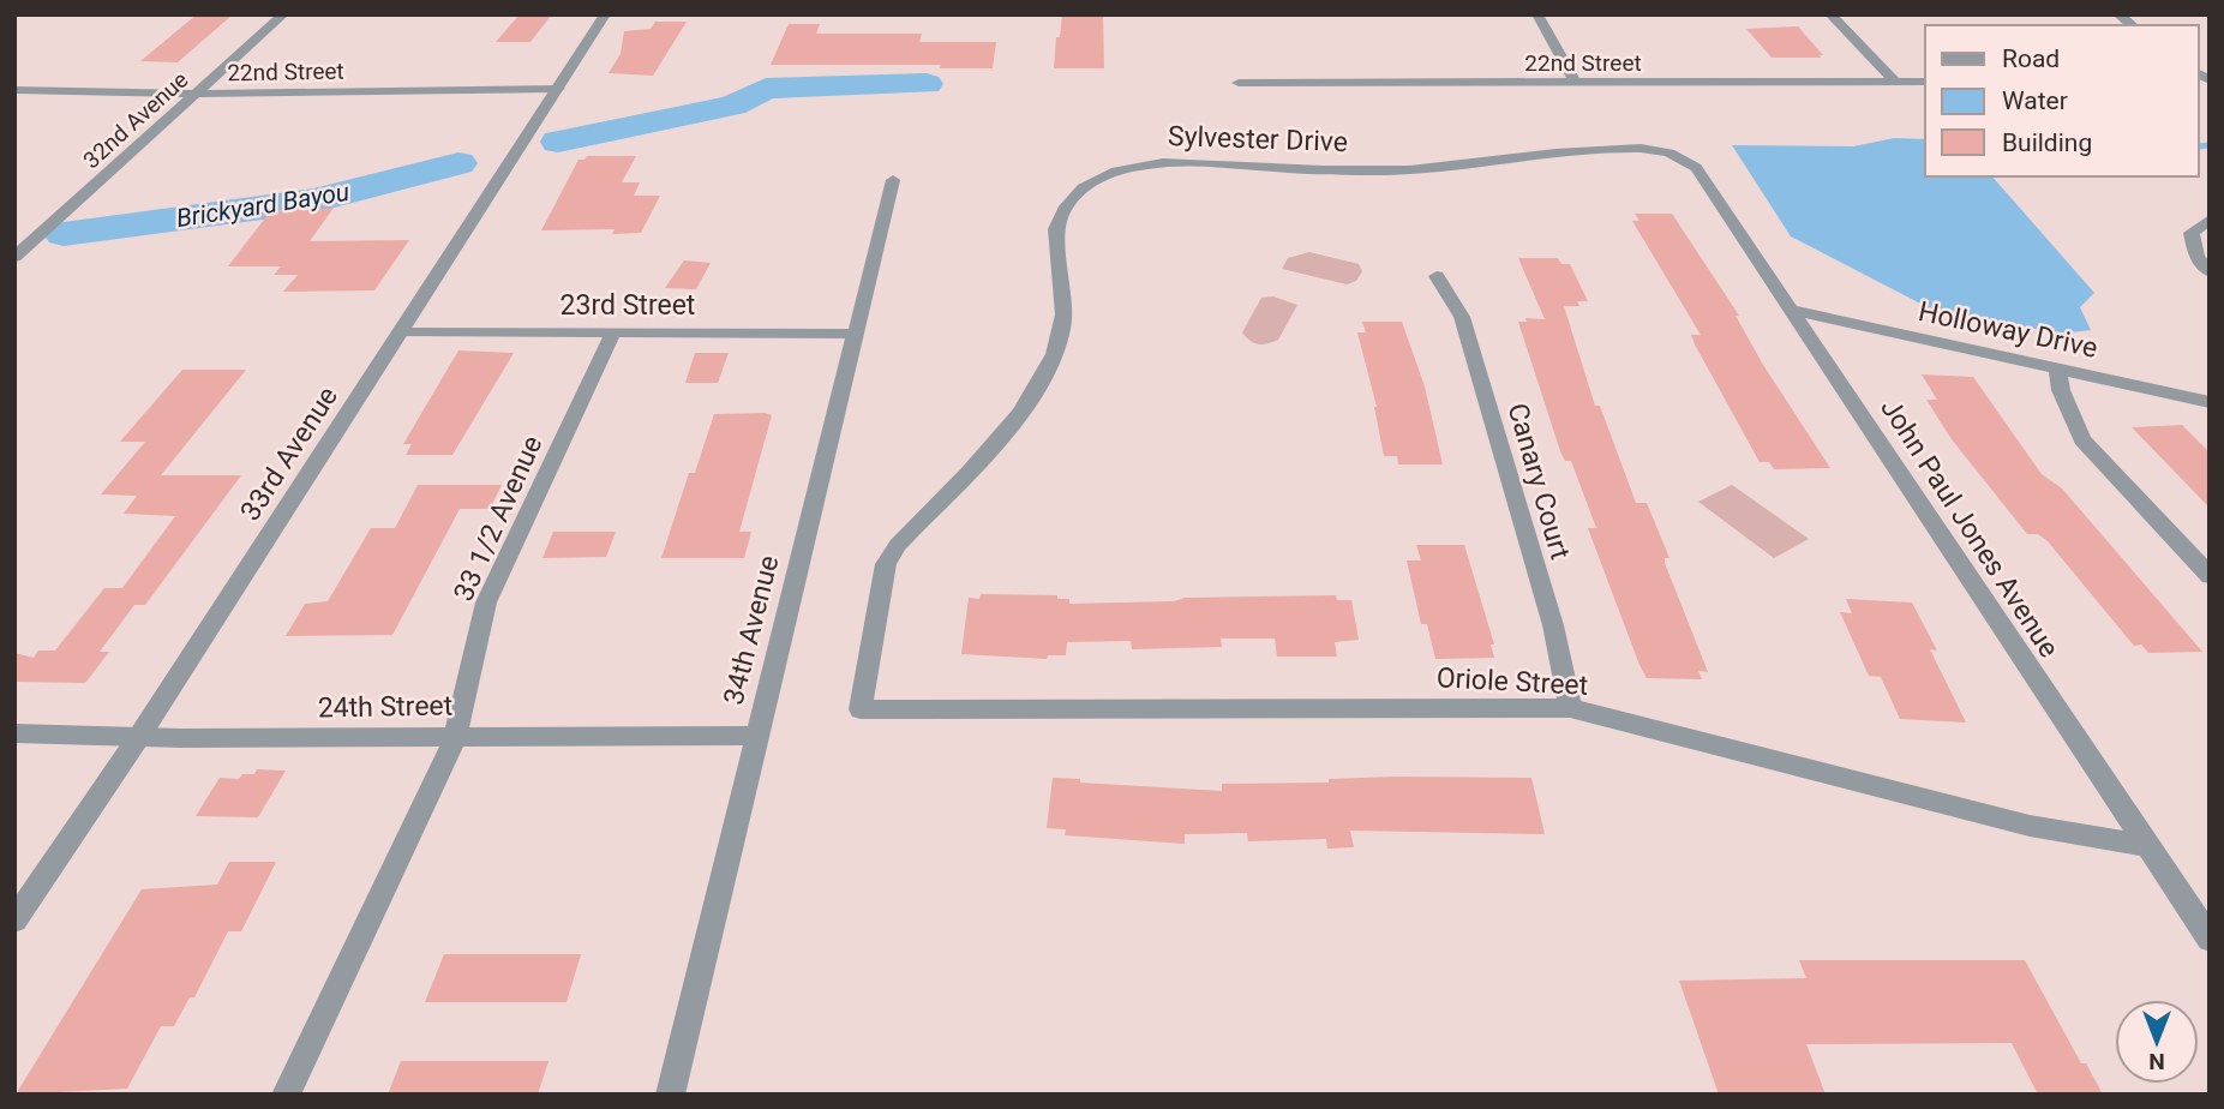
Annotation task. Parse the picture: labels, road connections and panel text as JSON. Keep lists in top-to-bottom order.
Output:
{
  "streets": {
    "street": [
      "22nd Street",
      "32nd Avenue",
      "Sylvester Drive",
      "23rd Street",
      "Holloway Drive",
      "33rd Avenue",
      "Canary Court",
      "33 1/2 Avenue",
      "John Paul Jones Avenue",
      "34th Avenue",
      "Oriole Street",
      "24th Street"
    ]
  },
  "crossings": [
    ["22nd Street", "32nd Avenue"],
    ["22nd Street", "33rd Avenue"],
    ["Sylvester Drive", "John Paul Jones Avenue"],
    ["Sylvester Drive", "Oriole Street"],
    ["23rd Street", "33rd Avenue"],
    ["23rd Street", "33 1/2 Avenue"],
    ["23rd Street", "34th Avenue"],
    ["Holloway Drive", "John Paul Jones Avenue"],
    ["33rd Avenue", "24th Street"],
    ["Canary Court", "Oriole Street"],
    ["33 1/2 Avenue", "24th Street"],
    ["John Paul Jones Avenue", "Oriole Street"],
    ["34th Avenue", "24th Street"]
  ],
  "water": ["Brickyard Bayou"],
  "legend": ["Road", "Water", "Building"],
  "north": "bottom"
}
